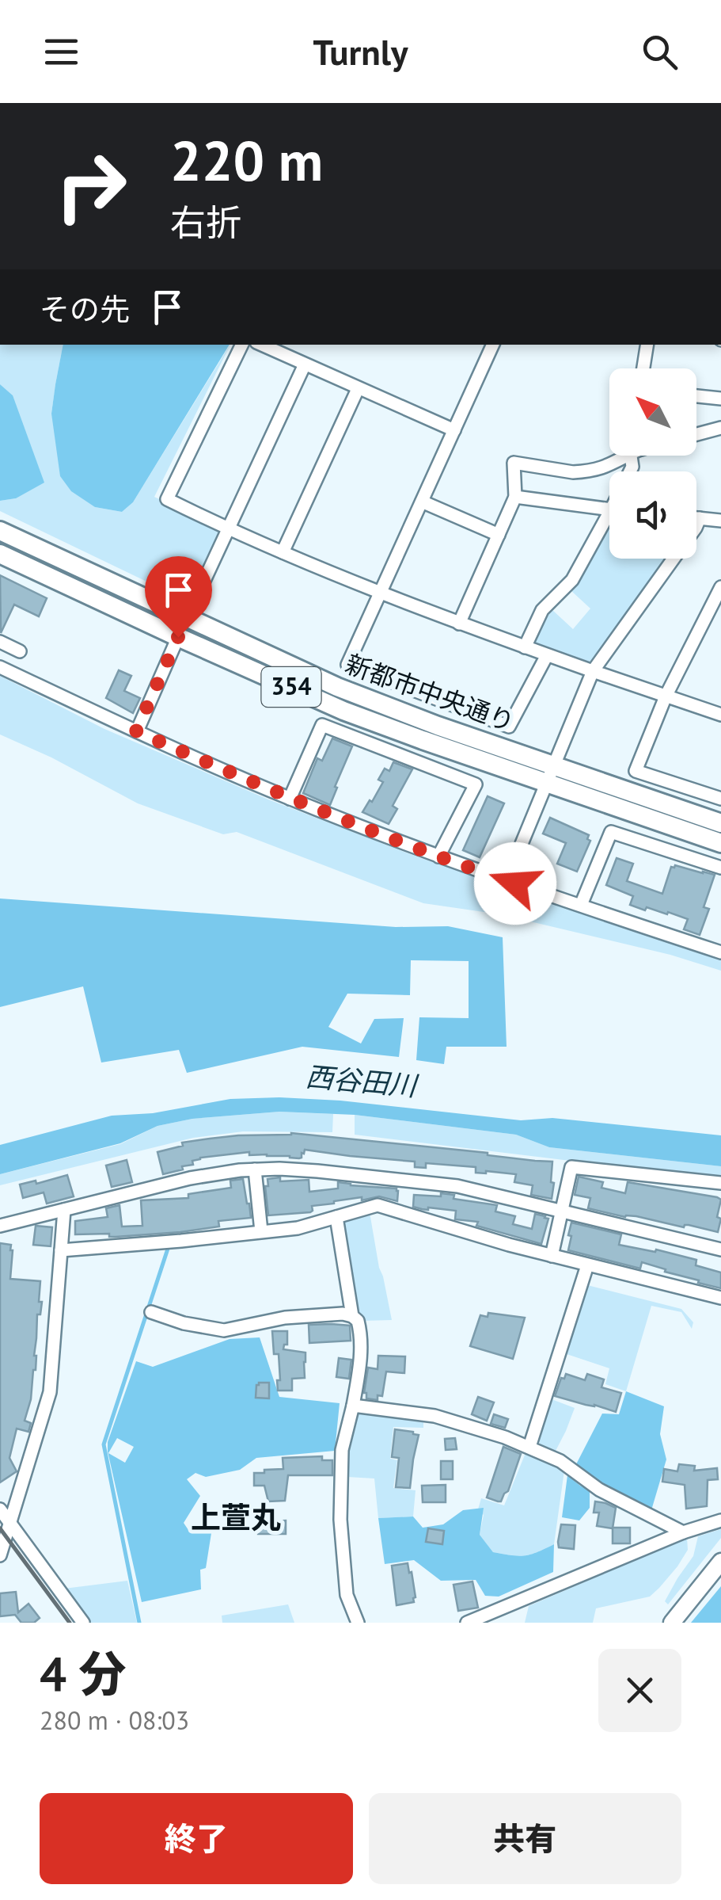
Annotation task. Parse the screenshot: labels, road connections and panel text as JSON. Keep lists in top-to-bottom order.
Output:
{
  "streets": {
    "highway": ["354", "新都市中央通り"]
  },
  "districts": ["上萱丸"],
  "water": ["西谷田川"],
  "north": "top left",
  "page": {
    "header": "Turnly",
    "turn": ["220 m", "右折"],
    "then": "その先",
    "heading": ["4 分", "280 m · 08:03"],
    "buttons": ["終了", "共有"]
  }
}
